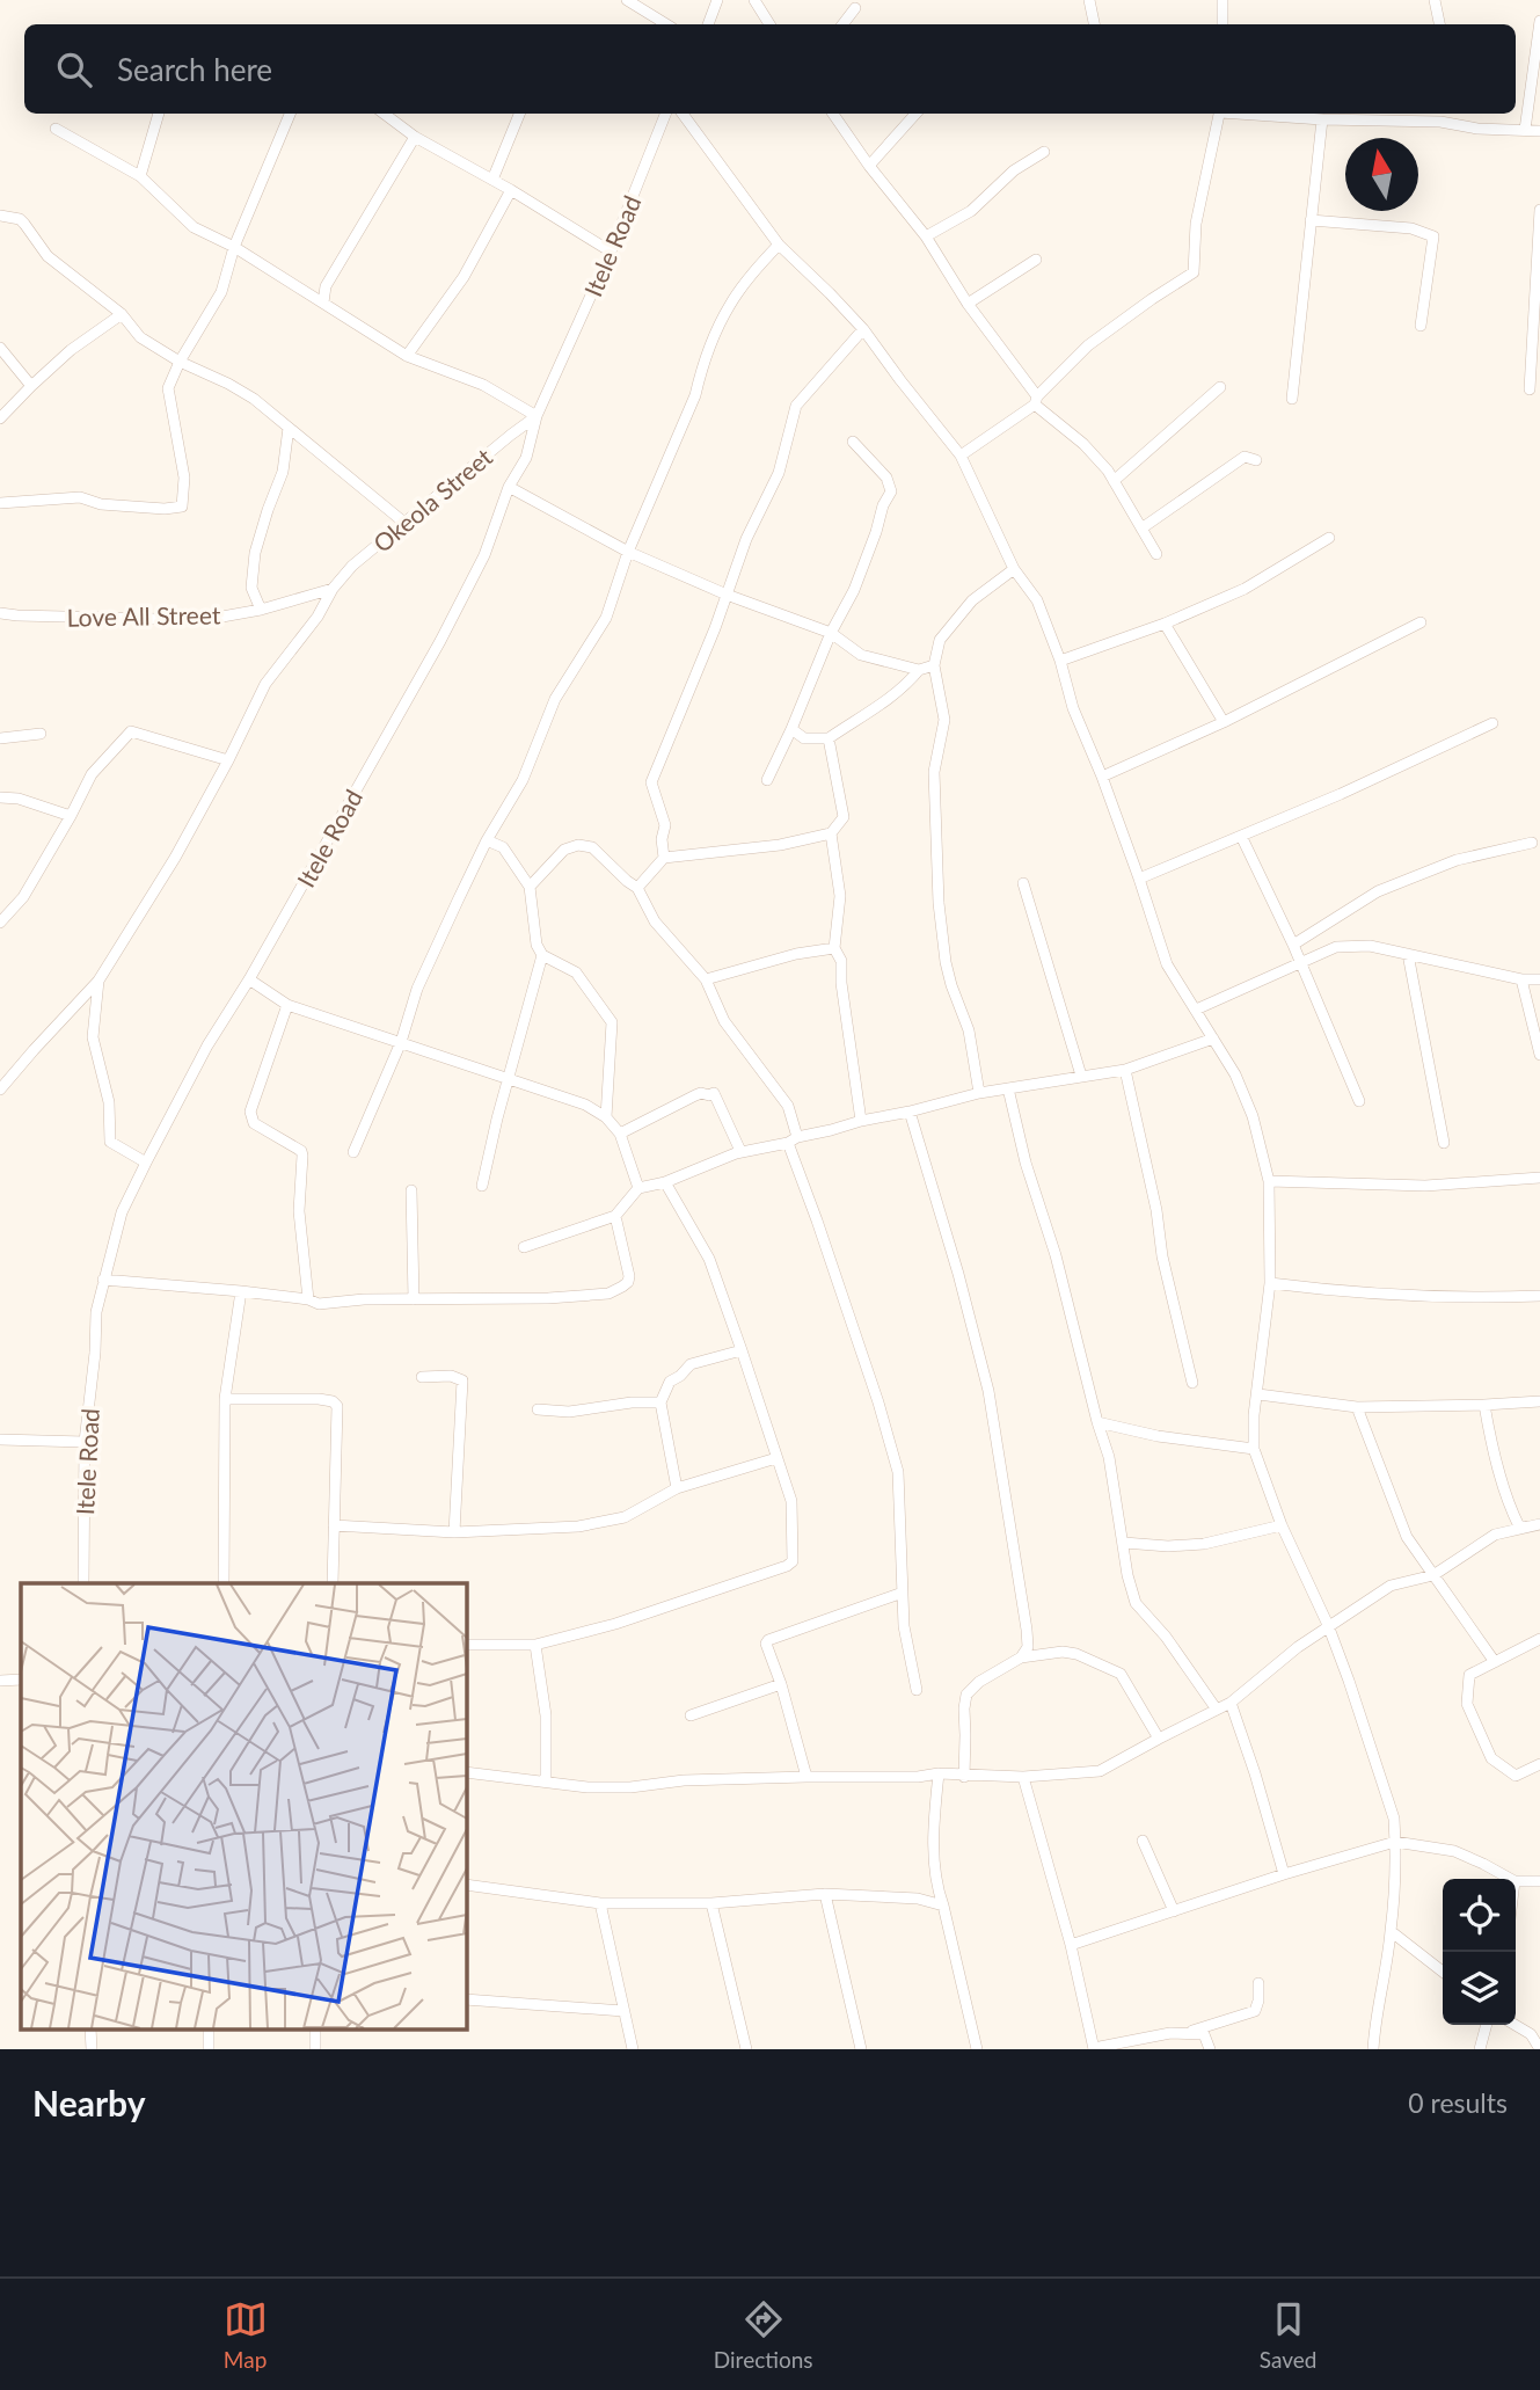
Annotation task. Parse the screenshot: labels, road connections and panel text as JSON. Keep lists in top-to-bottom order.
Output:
{
  "streets": {
    "street": ["Itele Road", "Okeola Street", "Love All Street"]
  },
  "crossings": [
    ["Itele Road", "Okeola Street"],
    ["Okeola Street", "Love All Street"]
  ],
  "north": "top",
  "page": {
    "search": "Search here",
    "heading": ["Nearby", "0 results"],
    "nav": ["Map", "Directions", "Saved"]
  }
}
